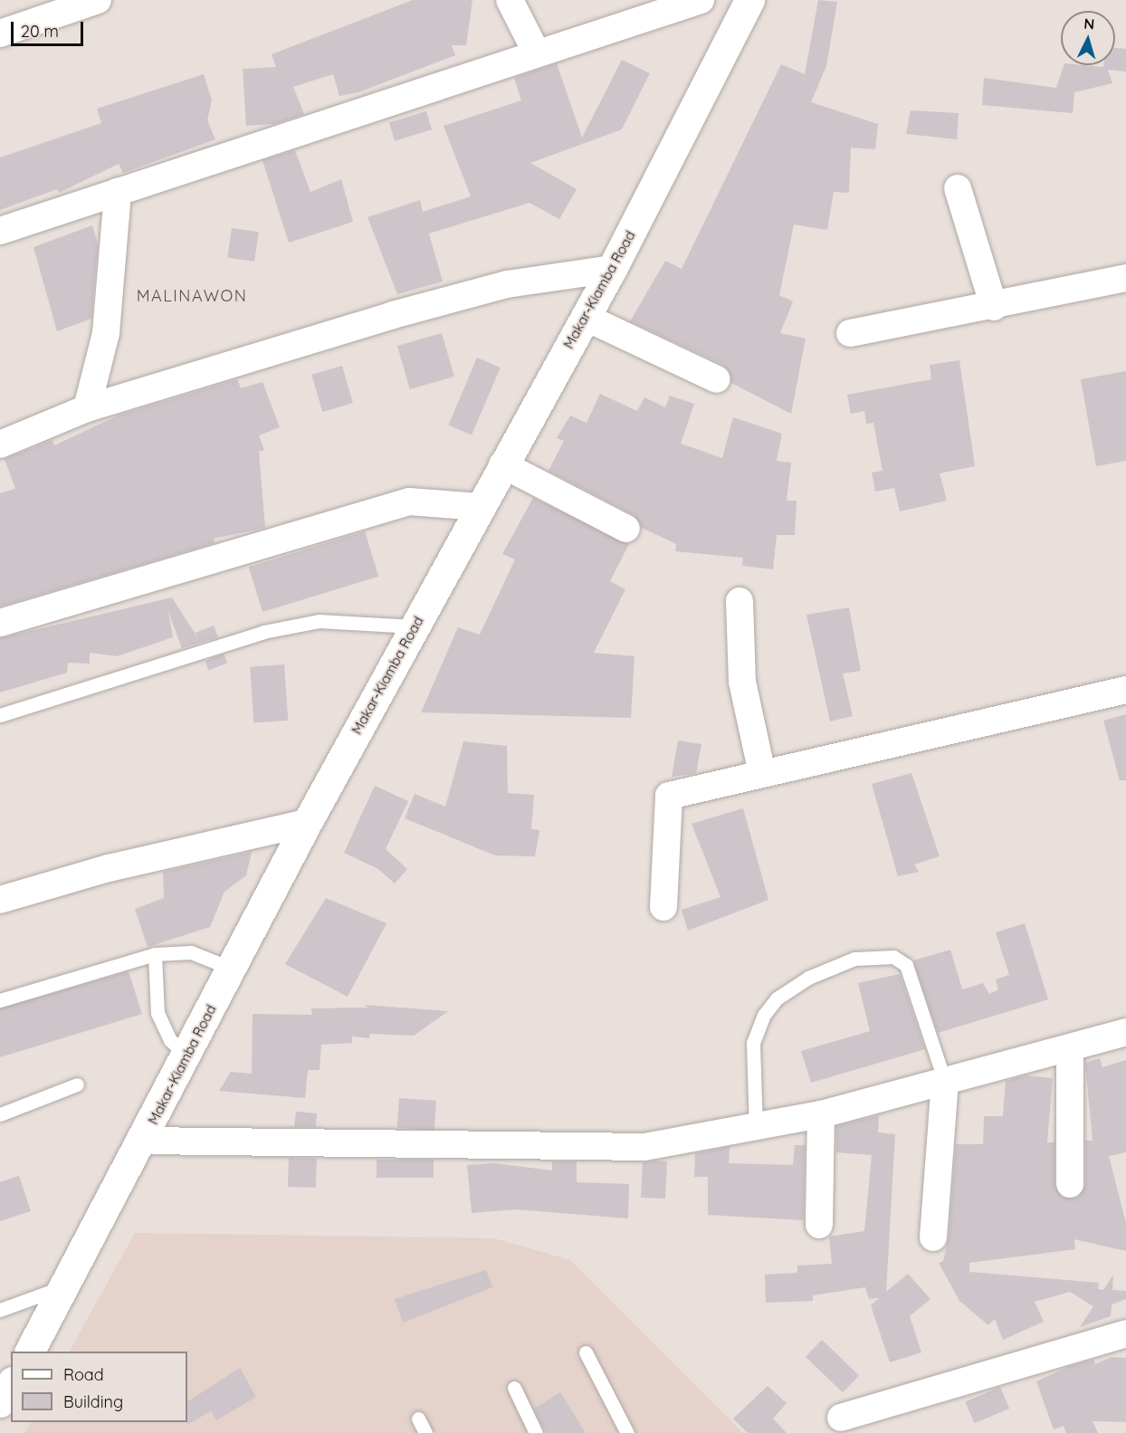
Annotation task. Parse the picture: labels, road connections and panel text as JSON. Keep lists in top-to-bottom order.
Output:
{
  "streets": {
    "main road": ["Makar-Kiamba Road"]
  },
  "districts": ["MALINAWON"],
  "legend": ["Road", "Building"],
  "scale_bar": "20 m",
  "north": "top"
}
